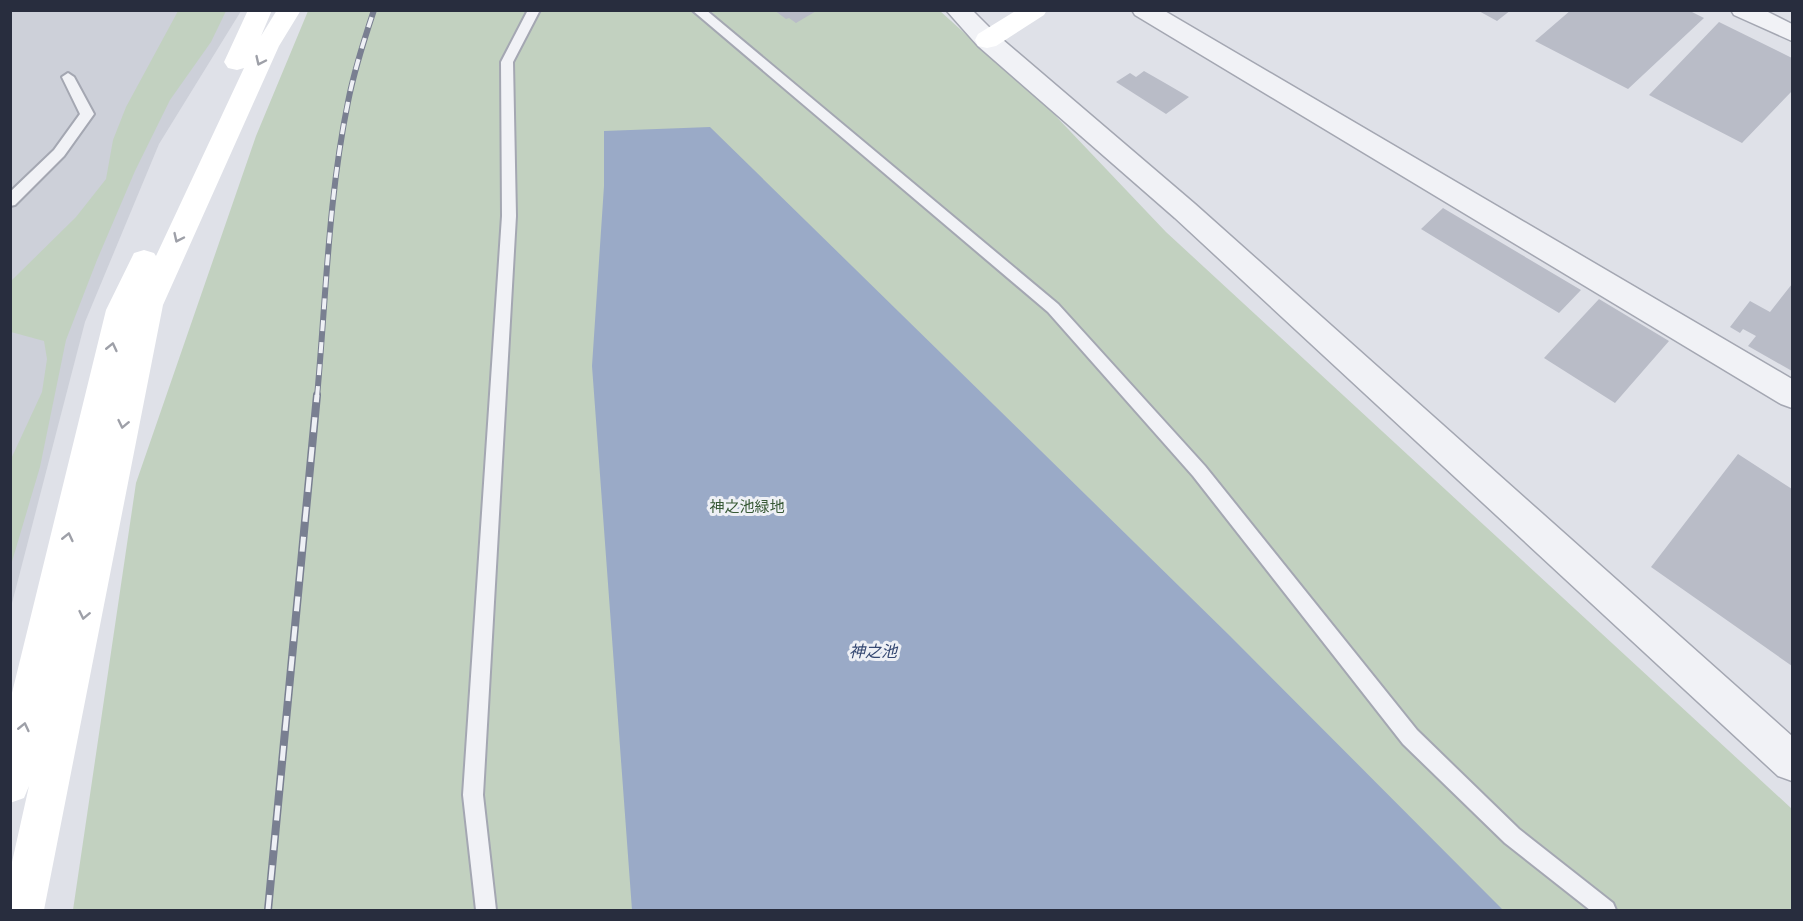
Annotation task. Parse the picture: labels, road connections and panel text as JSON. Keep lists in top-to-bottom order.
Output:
{
  "water": ["神之池"],
  "parks": ["神之池緑地"]
}
